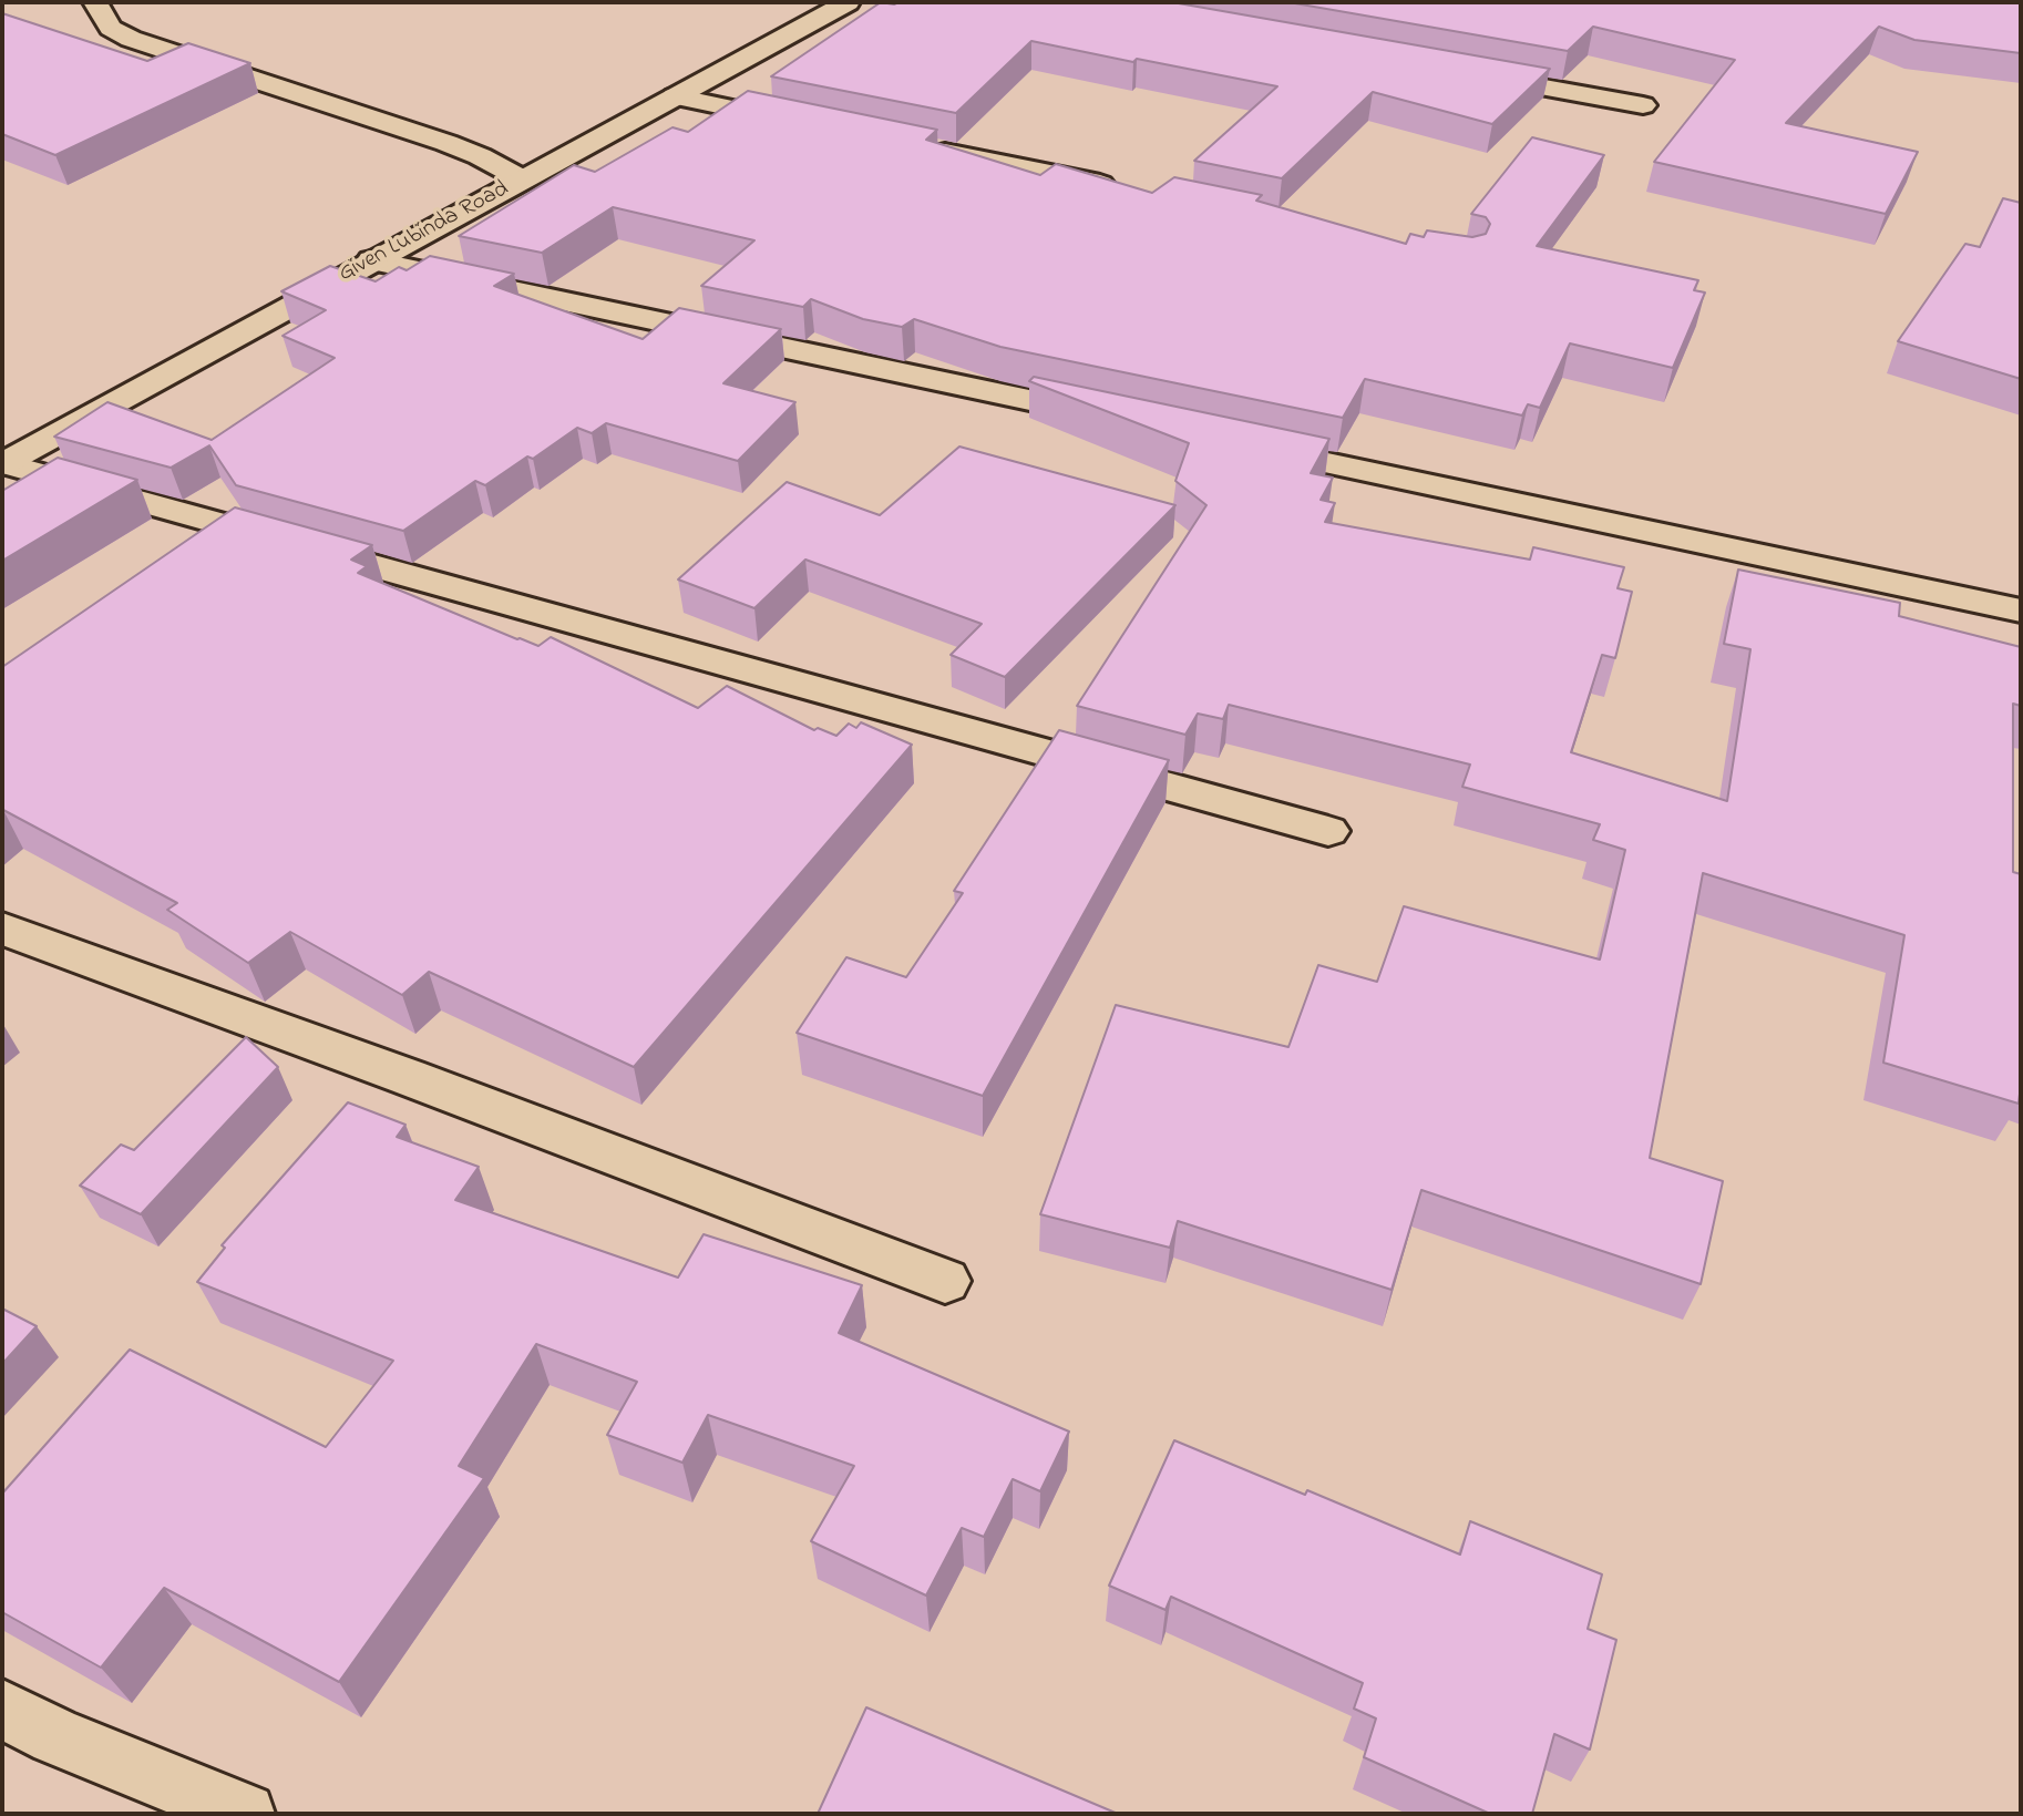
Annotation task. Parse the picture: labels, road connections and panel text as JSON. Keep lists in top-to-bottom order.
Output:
{
  "streets": {
    "street": ["Given Lubinda Road"]
  }
}
